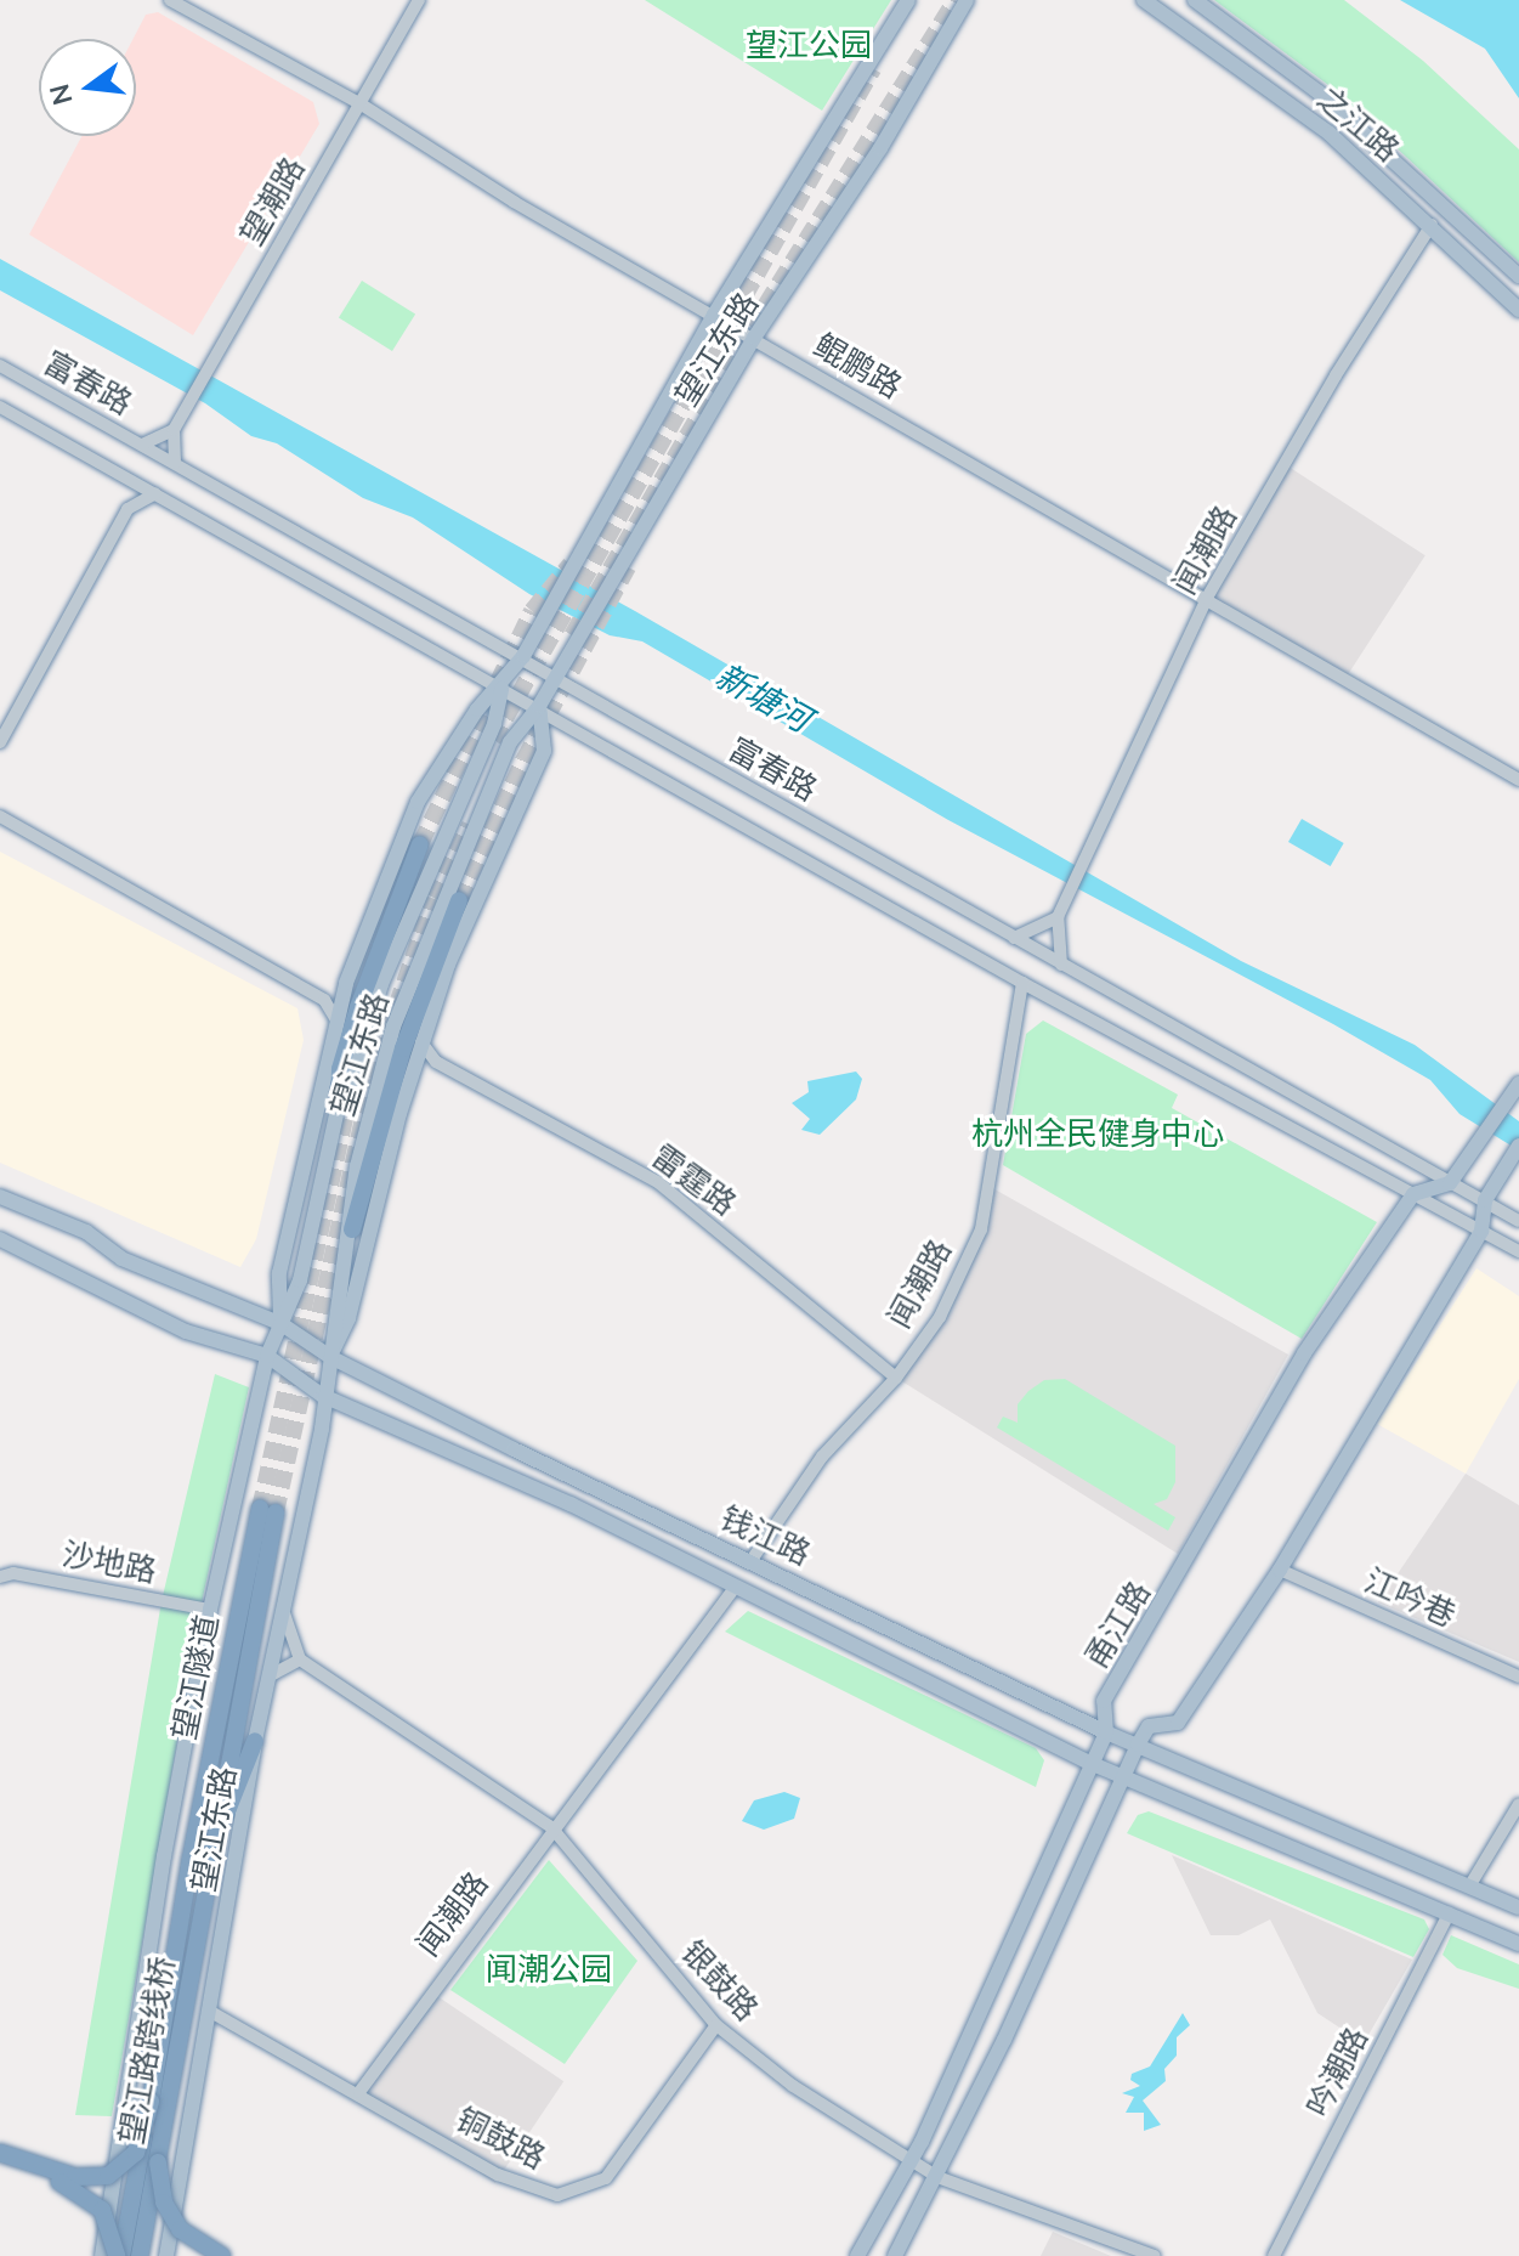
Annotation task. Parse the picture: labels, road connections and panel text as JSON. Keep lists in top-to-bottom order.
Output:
{
  "streets": {
    "highway": ["望江隧道", "望江路跨线桥"],
    "main road": [
      "之江路",
      "望江东路",
      "钱江路",
      "甬江路"
    ],
    "street": [
      "望潮路",
      "鲲鹏路",
      "富春路",
      "闻潮路",
      "雷霆路",
      "沙地路",
      "江吟巷",
      "银鼓路",
      "吟潮路",
      "铜鼓路"
    ]
  },
  "crossings": [
    ["之江路", "闻潮路"],
    ["望潮路", "鲲鹏路"],
    ["望江东路", "鲲鹏路"],
    ["望江东路", "富春路"],
    ["望江东路", "钱江路"],
    ["望江东路", "沙地路"],
    ["望江东路", "铜鼓路"],
    ["鲲鹏路", "闻潮路"],
    ["富春路", "闻潮路"],
    ["富春路", "甬江路"],
    ["闻潮路", "雷霆路"],
    ["闻潮路", "钱江路"],
    ["闻潮路", "银鼓路"],
    ["闻潮路", "铜鼓路"],
    ["钱江路", "甬江路"],
    ["钱江路", "吟潮路"],
    ["甬江路", "银鼓路"],
    ["望江隧道", "望江路跨线桥"],
    ["银鼓路", "铜鼓路"]
  ],
  "water": ["新塘河"],
  "parks": ["望江公园", "杭州全民健身中心", "闻潮公园"],
  "north": "left"
}
